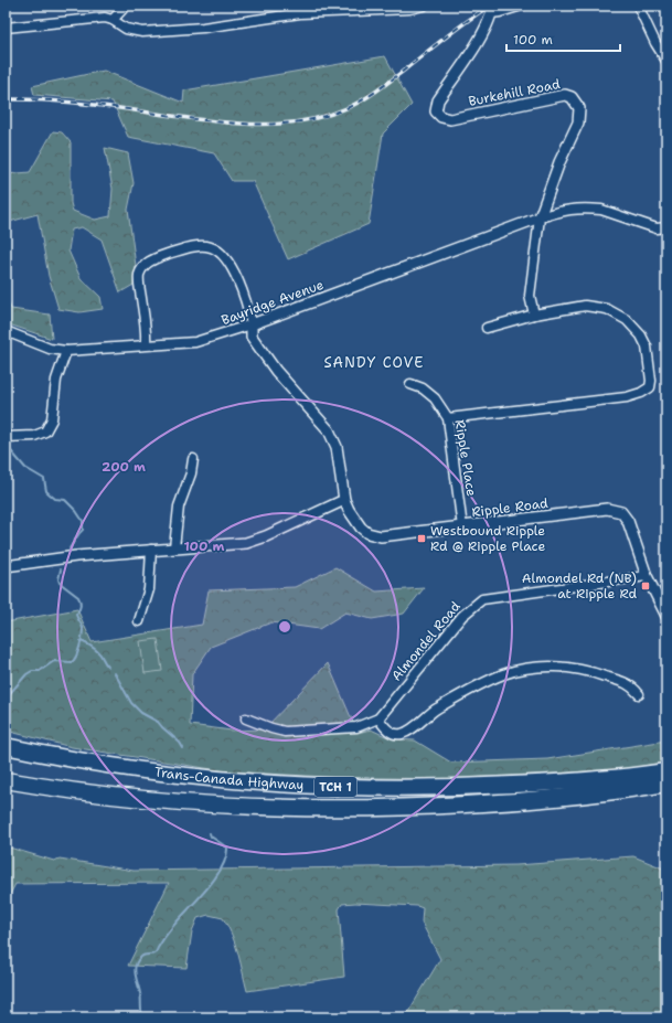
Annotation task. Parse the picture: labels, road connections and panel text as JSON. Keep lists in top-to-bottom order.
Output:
{
  "streets": {
    "highway": ["Trans-Canada Highway", "TCH 1"],
    "street": [
      "Burkehill Road",
      "Bayridge Avenue",
      "Ripple Place",
      "Ripple Road",
      "Almondel Road"
    ]
  },
  "crossings": [
    ["Burkehill Road", "Bayridge Avenue"],
    ["Bayridge Avenue", "Ripple Road"],
    ["Ripple Place", "Ripple Road"],
    ["Ripple Road", "Almondel Road"]
  ],
  "districts": ["SANDY COVE"],
  "places": {
    "transit": ["Westbound Ripple Rd @ Ripple Place", "Almondel Rd (NB) at Ripple Rd"]
  },
  "scale_bar": "100 m",
  "rings": ["200 m", "100 m"]
}
